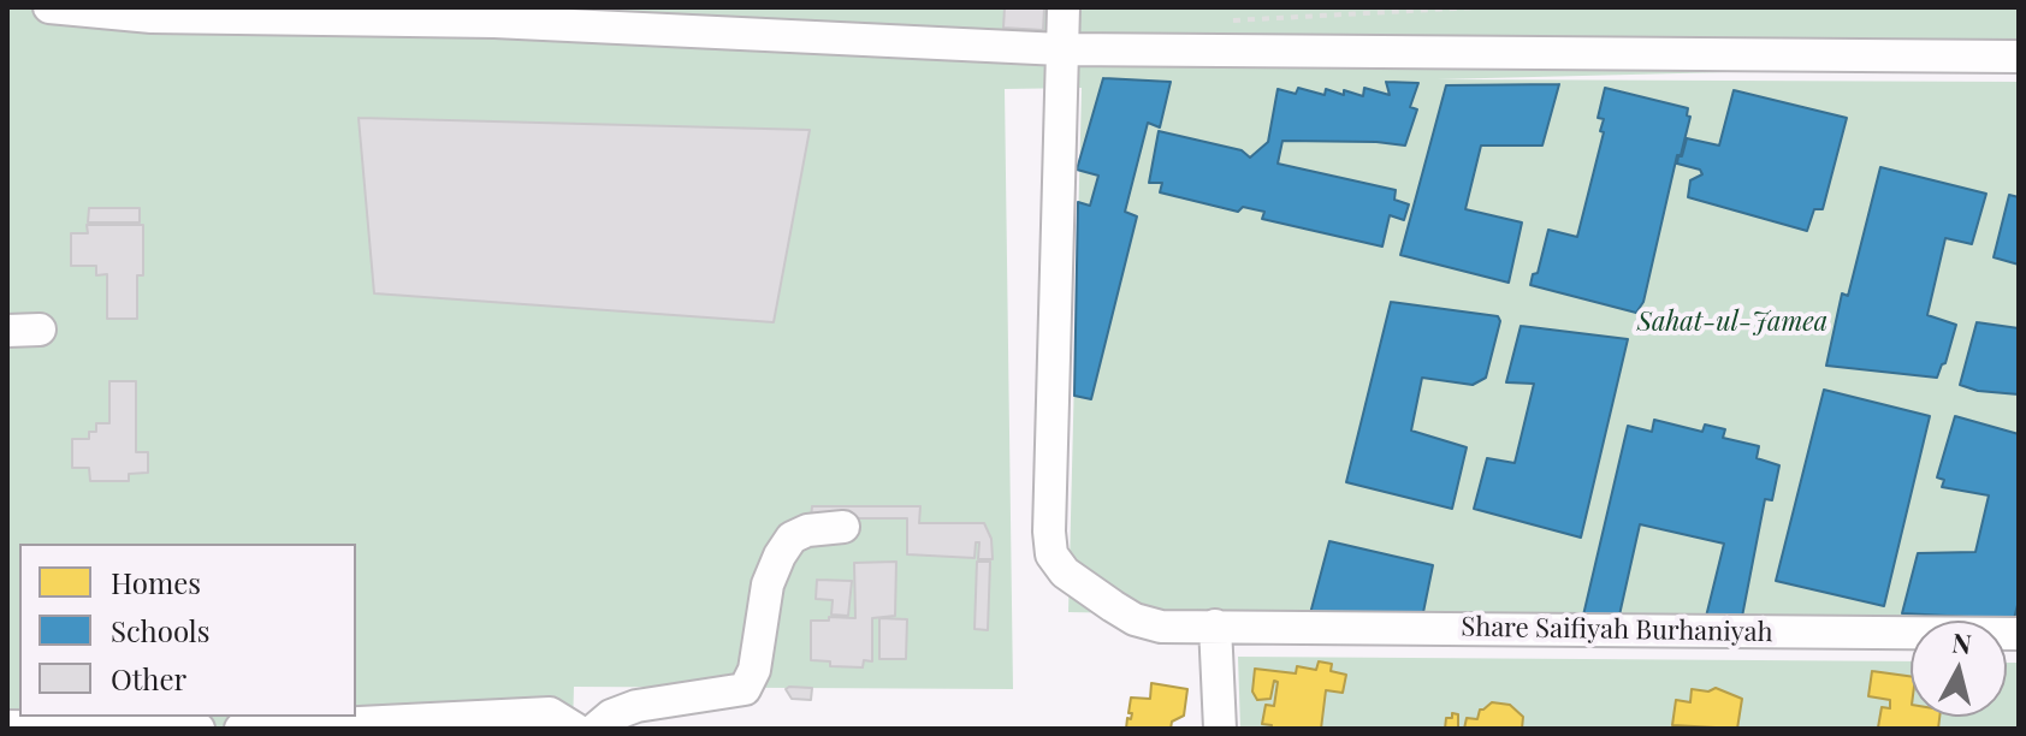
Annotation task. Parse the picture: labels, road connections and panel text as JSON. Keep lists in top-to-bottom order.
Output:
{
  "streets": {
    "street": ["Share Saifiyah Burhaniyah"]
  },
  "parks": ["Sahat-ul-Jamea"],
  "legend": ["Homes", "Schools", "Other"],
  "north": "top"
}
